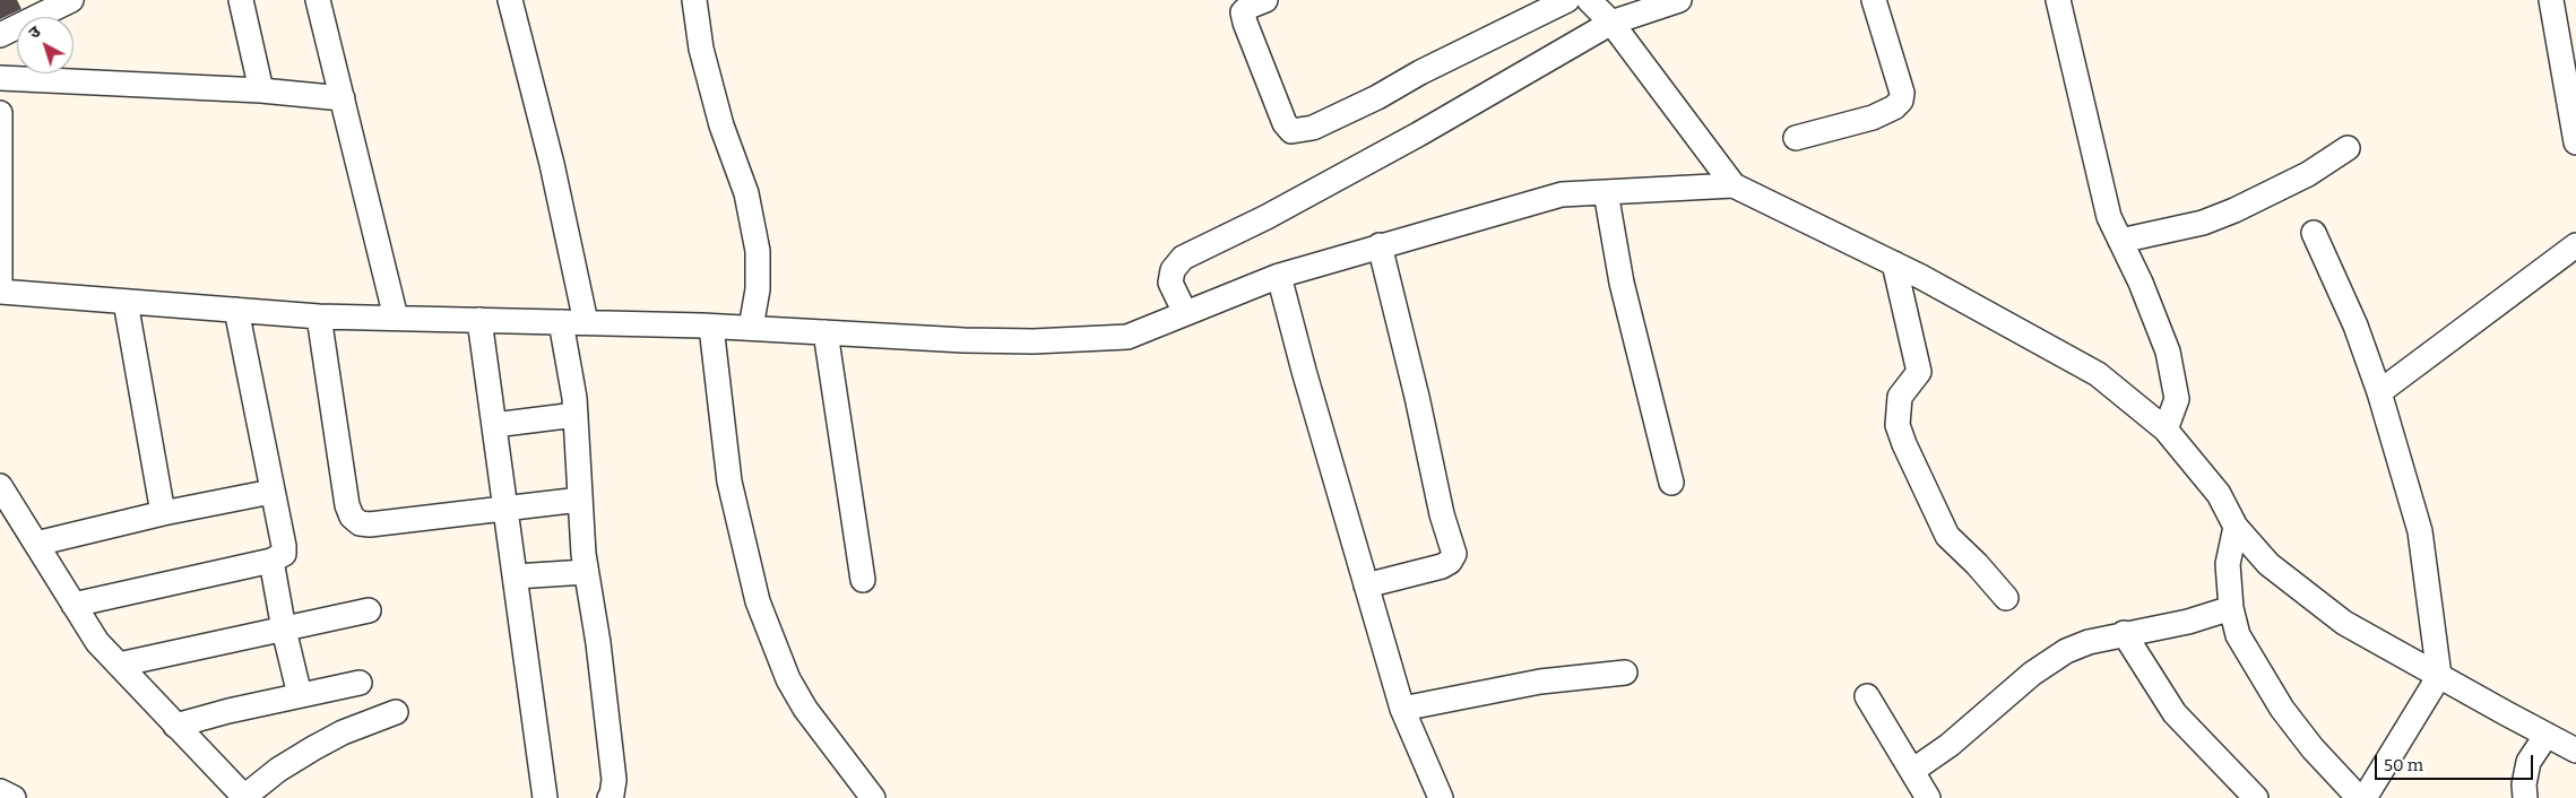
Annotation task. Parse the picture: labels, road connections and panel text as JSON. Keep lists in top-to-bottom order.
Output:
{
  "scale_bar": "50 m",
  "north": "top left"
}
